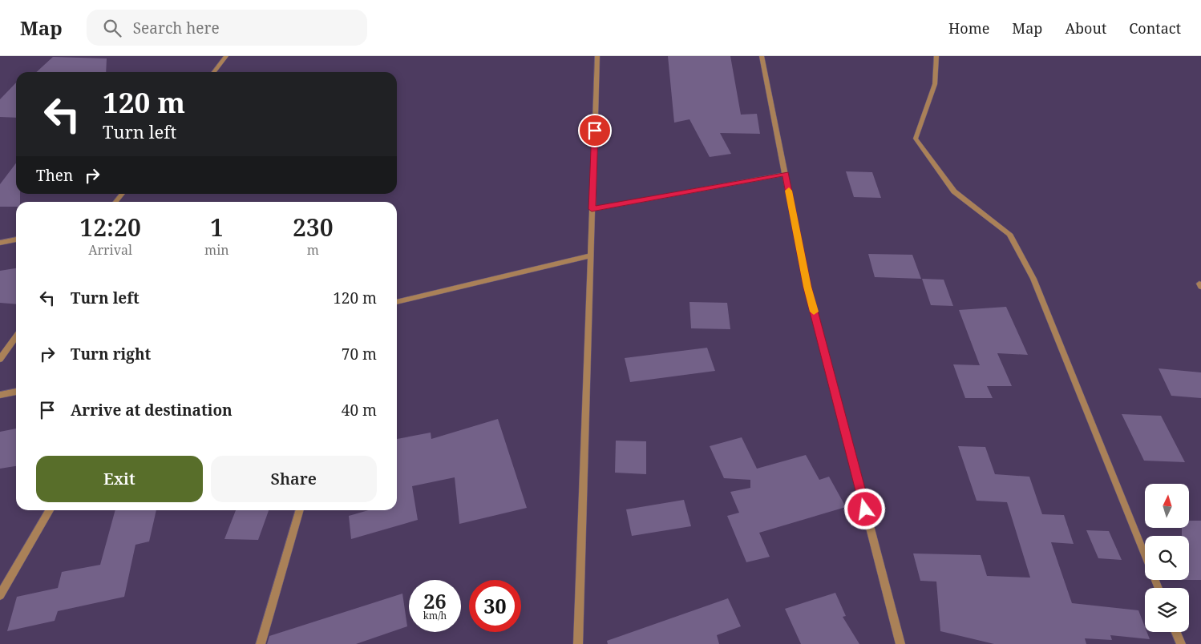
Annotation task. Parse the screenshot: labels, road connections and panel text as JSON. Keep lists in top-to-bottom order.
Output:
{
  "north": "top",
  "page": {
    "header": "Map",
    "search": "Search here",
    "nav": [
      "Home",
      "Map",
      "About",
      "Contact"
    ],
    "turn": ["120 m", "Turn left"],
    "then": "Then",
    "eta": [
      "12:20",
      "Arrival",
      "1",
      "min",
      "230",
      "m"
    ],
    "list": [
      {
        "name": "Turn left",
        "value": "120 m"
      },
      {
        "name": "Turn right",
        "value": "70 m"
      },
      {
        "name": "Arrive at destination",
        "value": "40 m"
      }
    ],
    "buttons": ["Exit", "Share"],
    "speed": "26 km/h",
    "limit": "30"
  }
}
